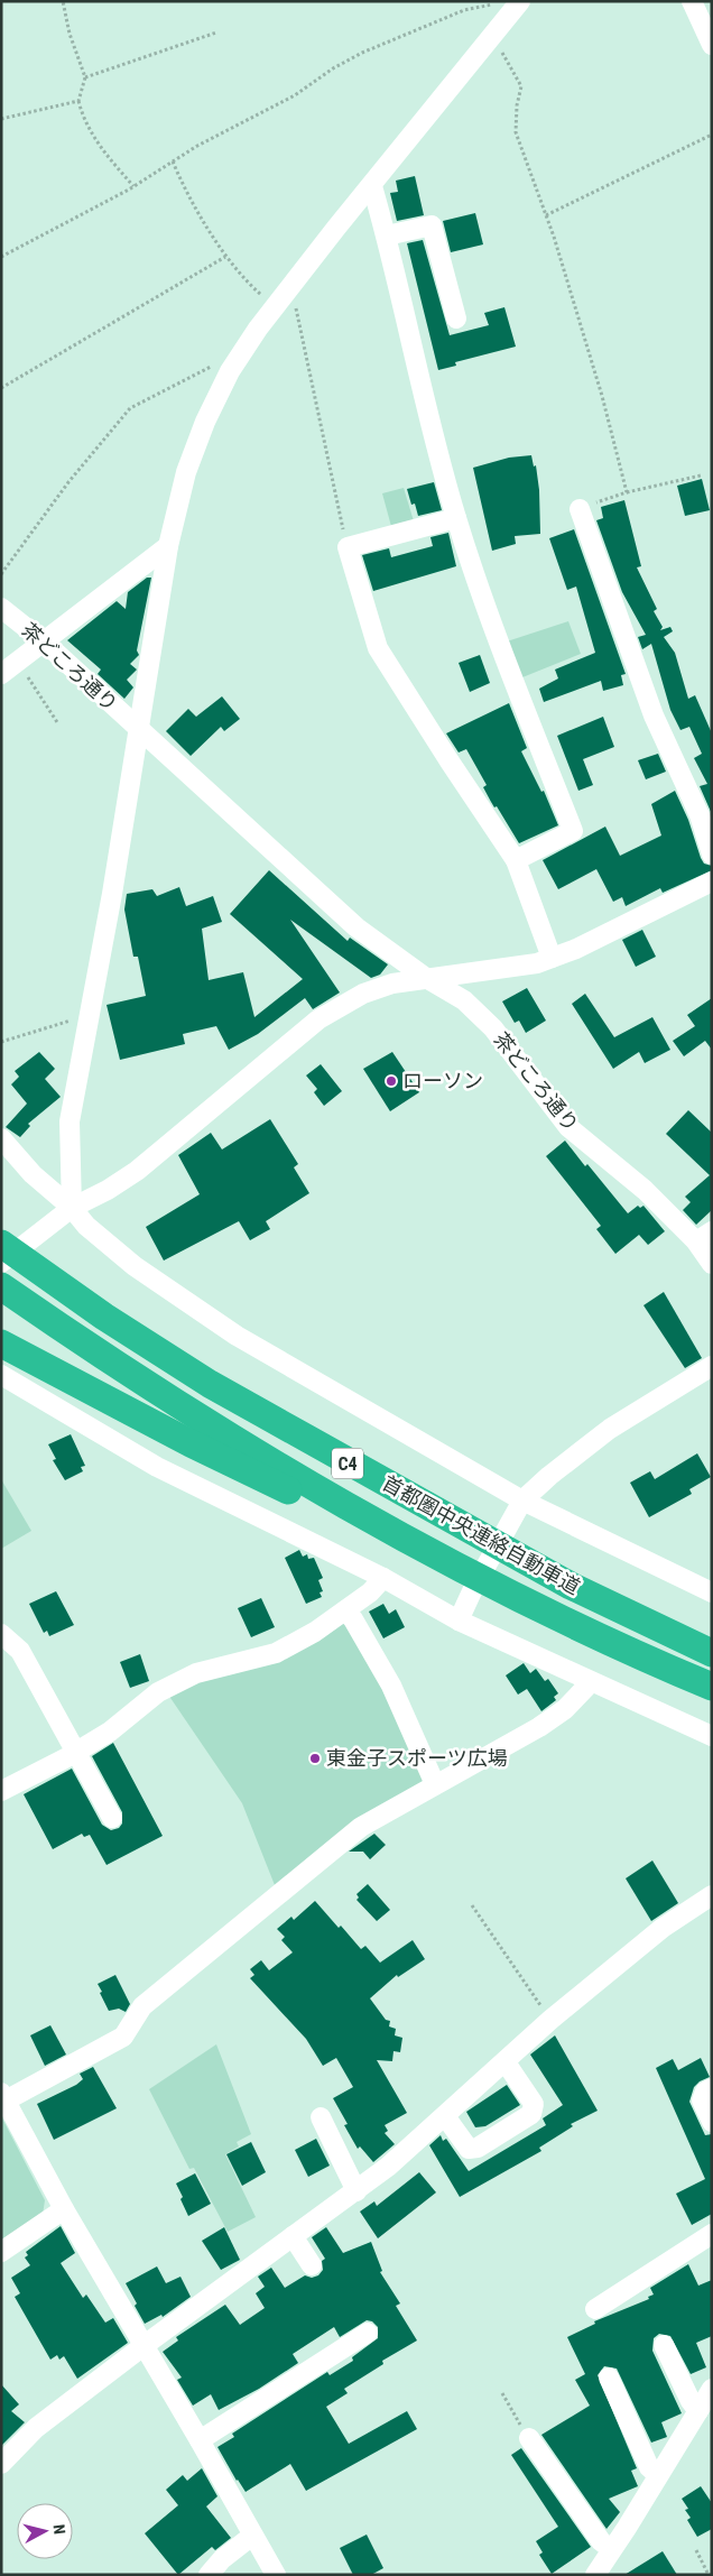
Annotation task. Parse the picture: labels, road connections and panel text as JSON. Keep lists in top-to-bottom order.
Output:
{
  "streets": {
    "highway": ["C4", "首都圏中央連絡自動車道"],
    "street": ["茶どころ通り"]
  },
  "places": ["ローソン", "東金子スポーツ広場"],
  "north": "right"
}
